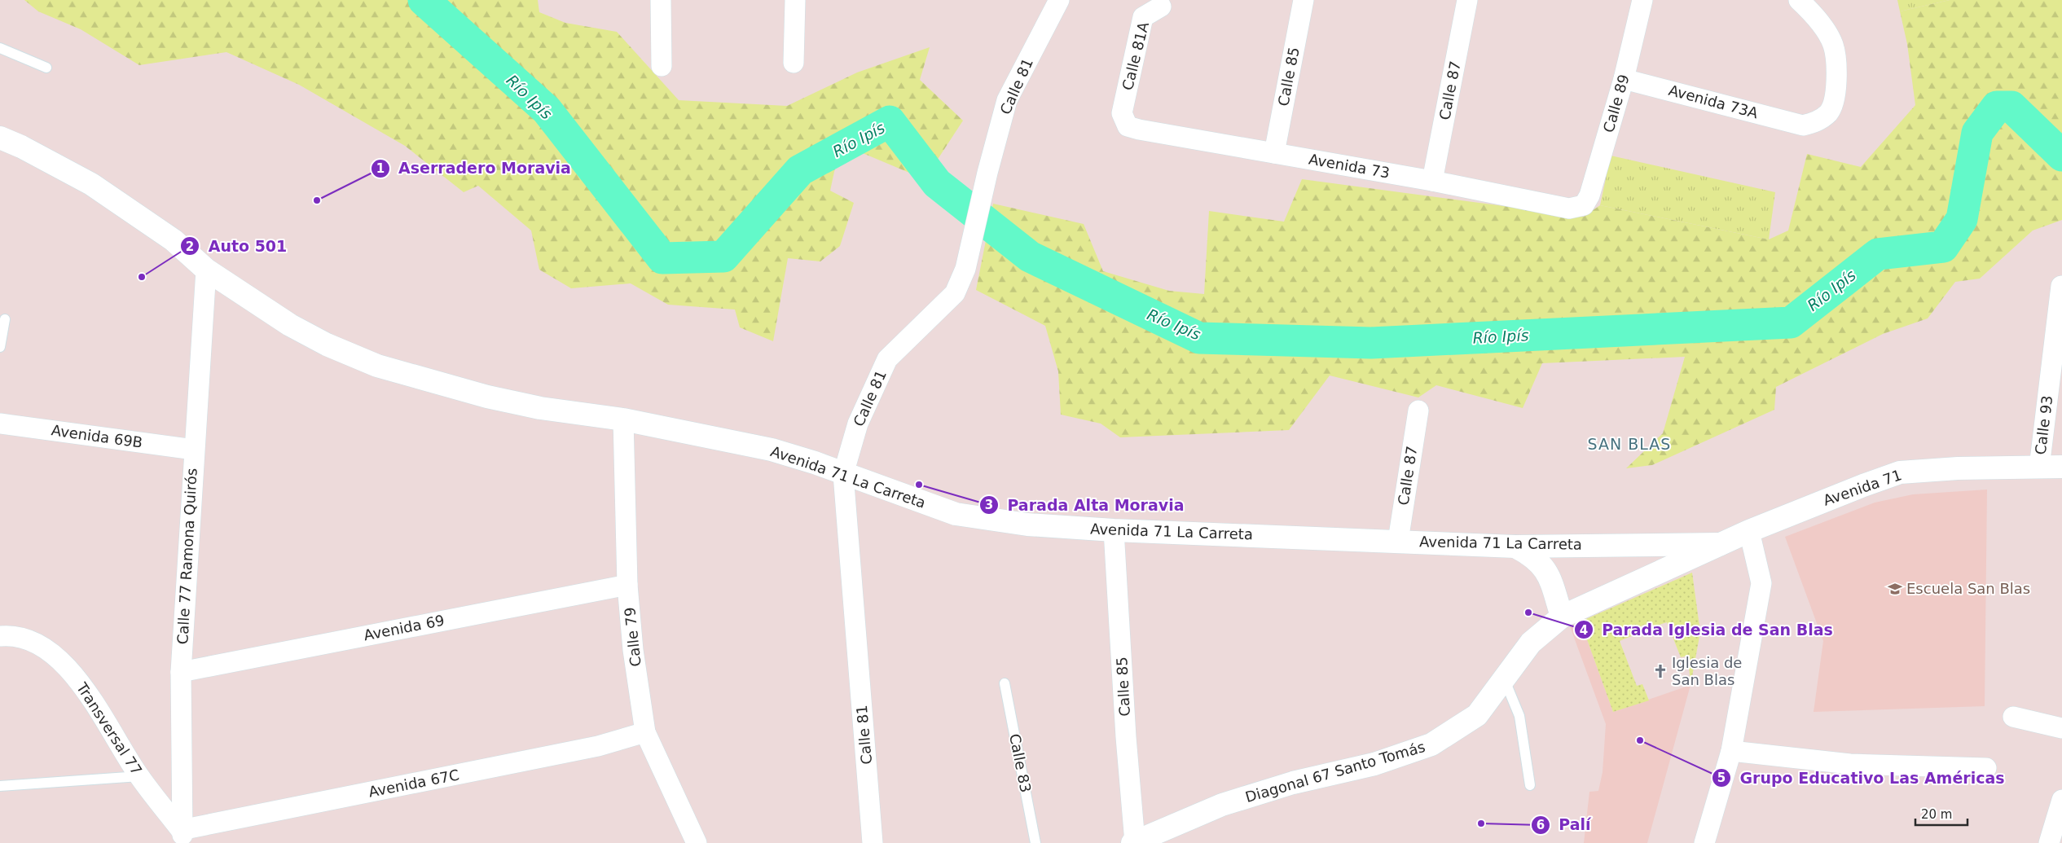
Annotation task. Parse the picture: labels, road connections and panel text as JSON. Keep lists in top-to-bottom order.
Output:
{
  "streets": {
    "street": [
      "Calle 81A",
      "Calle 85",
      "Calle 81",
      "Calle 87",
      "Avenida 73A",
      "Calle 89",
      "Avenida 73",
      "Calle 93",
      "Avenida 69B",
      "Avenida 71 La Carreta",
      "Avenida 71",
      "Calle 77 Ramona Quirós",
      "Avenida 69",
      "Calle 79",
      "Transversal 77",
      "Diagonal 67 Santo Tomás",
      "Avenida 67C"
    ],
    "lane": ["Calle 83"]
  },
  "crossings": [
    ["Calle 81A", "Avenida 73"],
    ["Calle 85", "Avenida 73"],
    ["Calle 85", "Avenida 71 La Carreta"],
    ["Calle 85", "Diagonal 67 Santo Tomás"],
    ["Calle 81", "Avenida 71 La Carreta"],
    ["Calle 87", "Avenida 73"],
    ["Calle 87", "Avenida 71 La Carreta"],
    ["Avenida 73A", "Calle 89"],
    ["Calle 89", "Avenida 73"],
    ["Calle 93", "Avenida 71"],
    ["Avenida 69B", "Calle 77 Ramona Quirós"],
    ["Avenida 71 La Carreta", "Avenida 71"],
    ["Avenida 71 La Carreta", "Calle 77 Ramona Quirós"],
    ["Avenida 71 La Carreta", "Calle 79"],
    ["Avenida 71 La Carreta", "Diagonal 67 Santo Tomás"],
    ["Avenida 71", "Diagonal 67 Santo Tomás"],
    ["Calle 77 Ramona Quirós", "Avenida 69"],
    ["Calle 77 Ramona Quirós", "Transversal 77"],
    ["Calle 77 Ramona Quirós", "Avenida 67C"],
    ["Avenida 69", "Calle 79"],
    ["Calle 79", "Avenida 67C"],
    ["Transversal 77", "Avenida 67C"]
  ],
  "districts": ["SAN BLAS"],
  "water": ["Río Ipís"],
  "places": {
    "other": [
      "Aserradero Moravia",
      "Auto 501",
      "Parada Alta Moravia",
      "Parada Iglesia de San Blas",
      "Grupo Educativo Las Américas",
      "Palí"
    ],
    "school or university": ["Escuela San Blas"],
    "church": ["Iglesia de San Blas"]
  },
  "scale_bar": "20 m"
}
